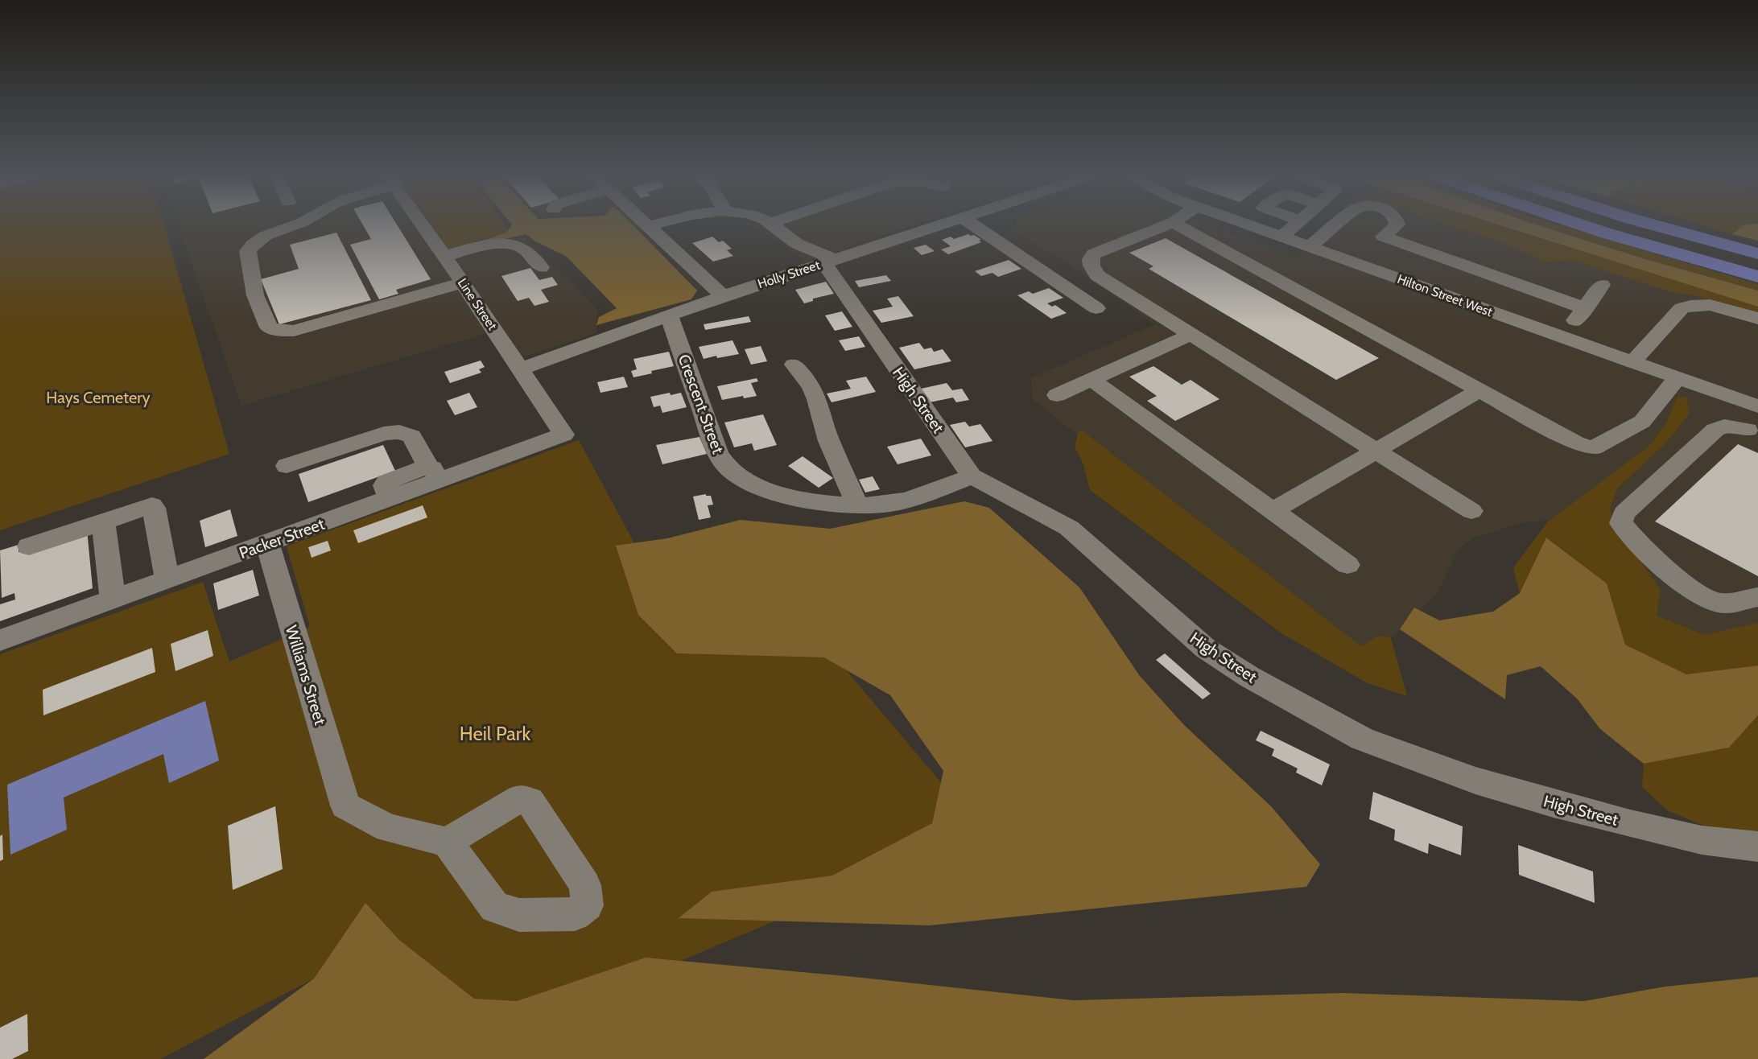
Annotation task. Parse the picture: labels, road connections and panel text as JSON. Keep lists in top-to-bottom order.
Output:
{
  "streets": {
    "street": [
      "Holly Street",
      "Hilton Street West",
      "Line Street",
      "High Street",
      "Crescent Street",
      "Packer Street",
      "Williams Street"
    ]
  },
  "crossings": [
    ["Holly Street", "Line Street"],
    ["Holly Street", "High Street"],
    ["Holly Street", "Crescent Street"],
    ["Line Street", "Packer Street"],
    ["High Street", "Crescent Street"],
    ["Packer Street", "Williams Street"]
  ],
  "parks": ["Hays Cemetery", "Heil Park"]
}
